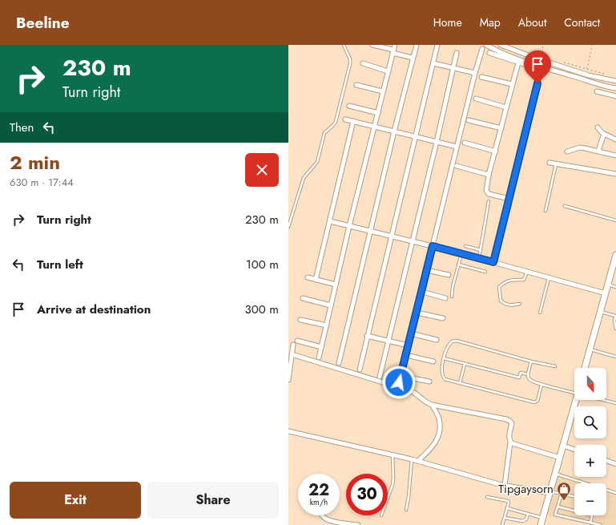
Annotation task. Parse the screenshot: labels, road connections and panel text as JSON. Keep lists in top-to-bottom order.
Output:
{
  "places": {
    "shop": ["Tipgaysorn"]
  },
  "north": "bottom",
  "page": {
    "header": "Beeline",
    "nav": [
      "Home",
      "Map",
      "About",
      "Contact"
    ],
    "turn": ["230 m", "Turn right"],
    "then": "Then",
    "heading": ["2 min", "630 m · 17:44"],
    "list": [
      {
        "name": "Turn right",
        "value": "230 m"
      },
      {
        "name": "Turn left",
        "value": "100 m"
      },
      {
        "name": "Arrive at destination",
        "value": "300 m"
      }
    ],
    "map_buttons": ["+", "−"],
    "speed": "22 km/h",
    "limit": "30",
    "buttons": ["Exit", "Share"]
  }
}
